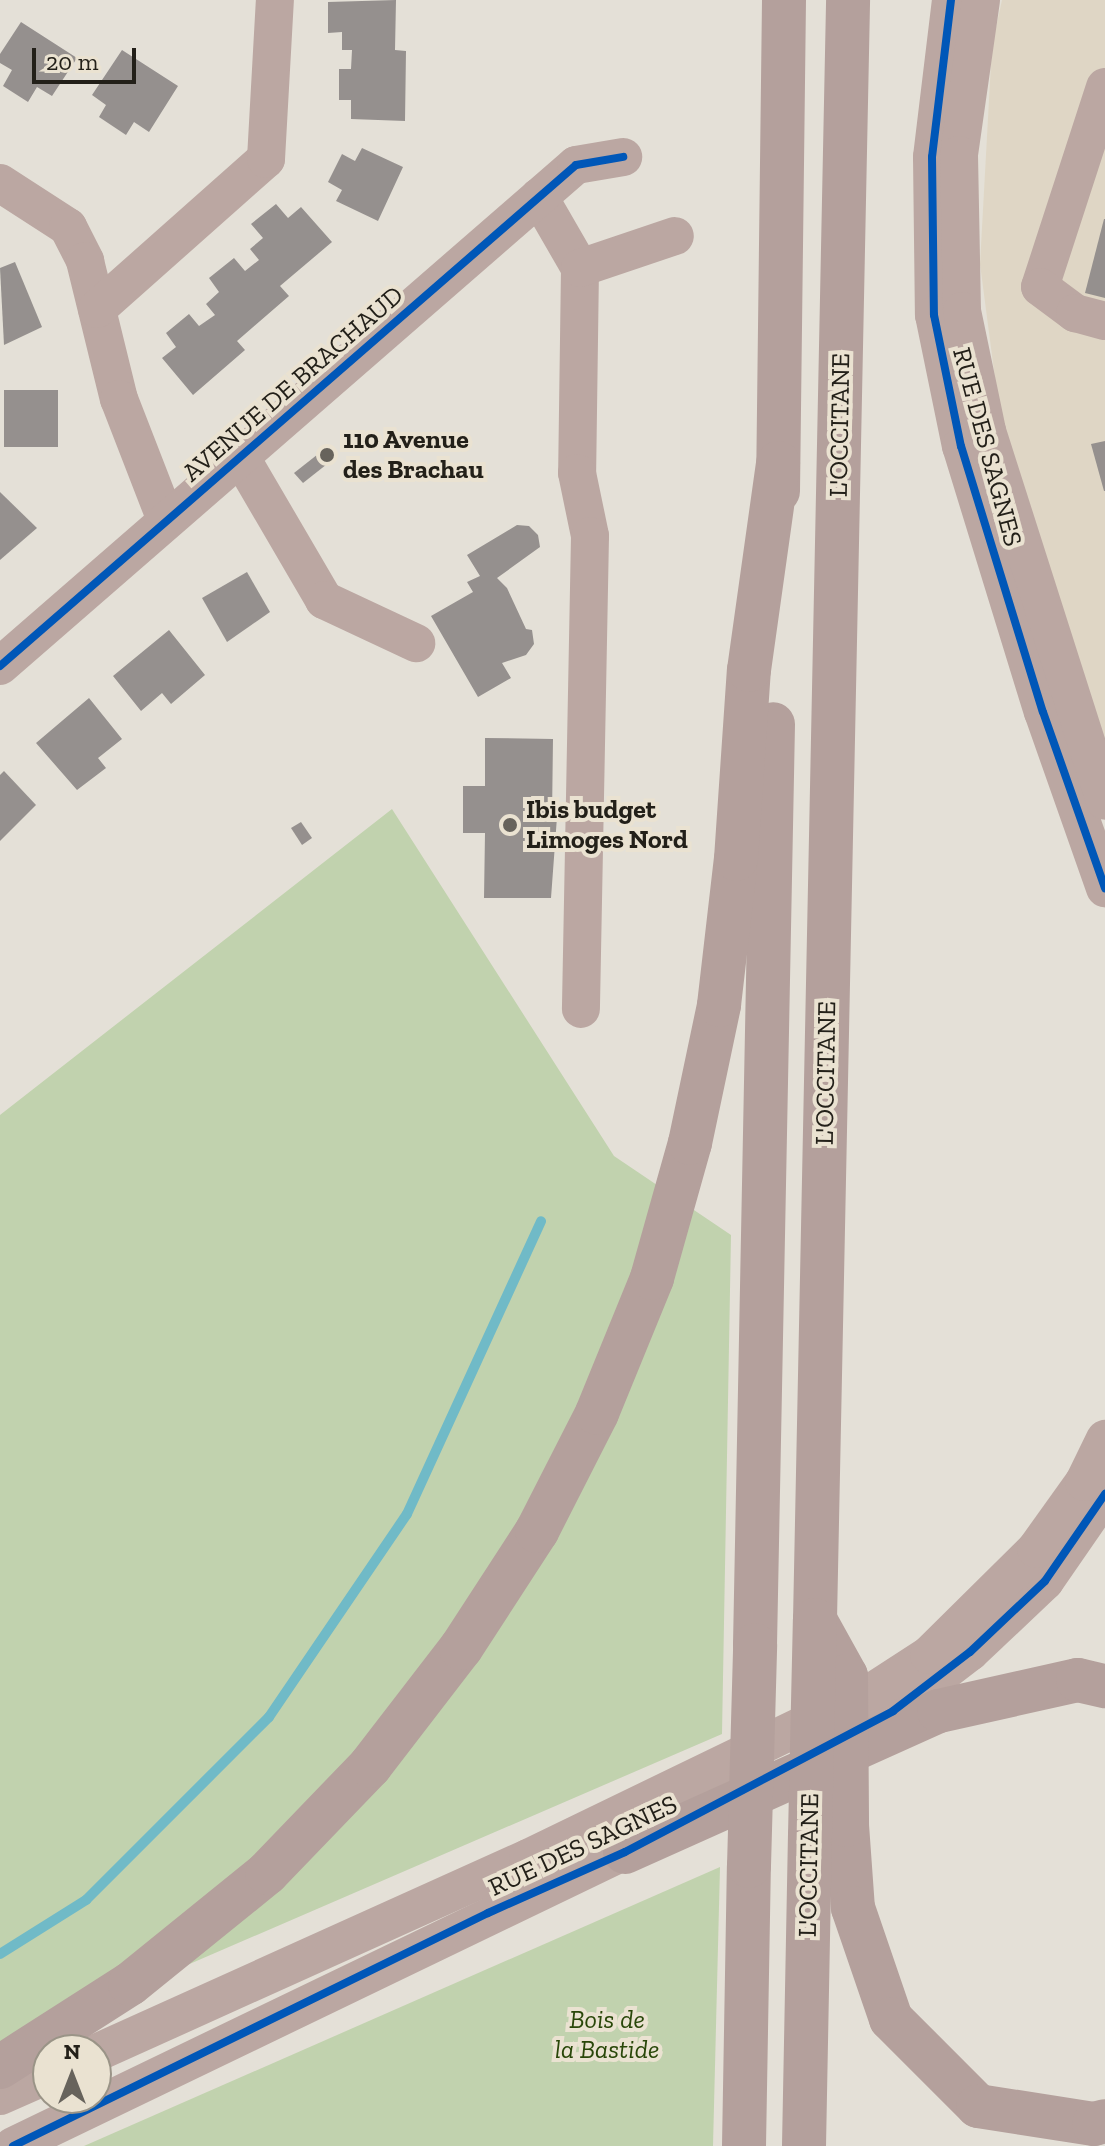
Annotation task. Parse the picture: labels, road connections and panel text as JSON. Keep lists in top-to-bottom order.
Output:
{
  "streets": {
    "highway": ["L'OCCITANE"],
    "street": ["AVENUE DE BRACHAUD", "RUE DES SAGNES"]
  },
  "parks": ["Bois de la Bastide"],
  "places": ["110 Avenue des Brachau", "Ibis budget Limoges Nord"],
  "scale_bar": "20 m",
  "north": "top"
}
